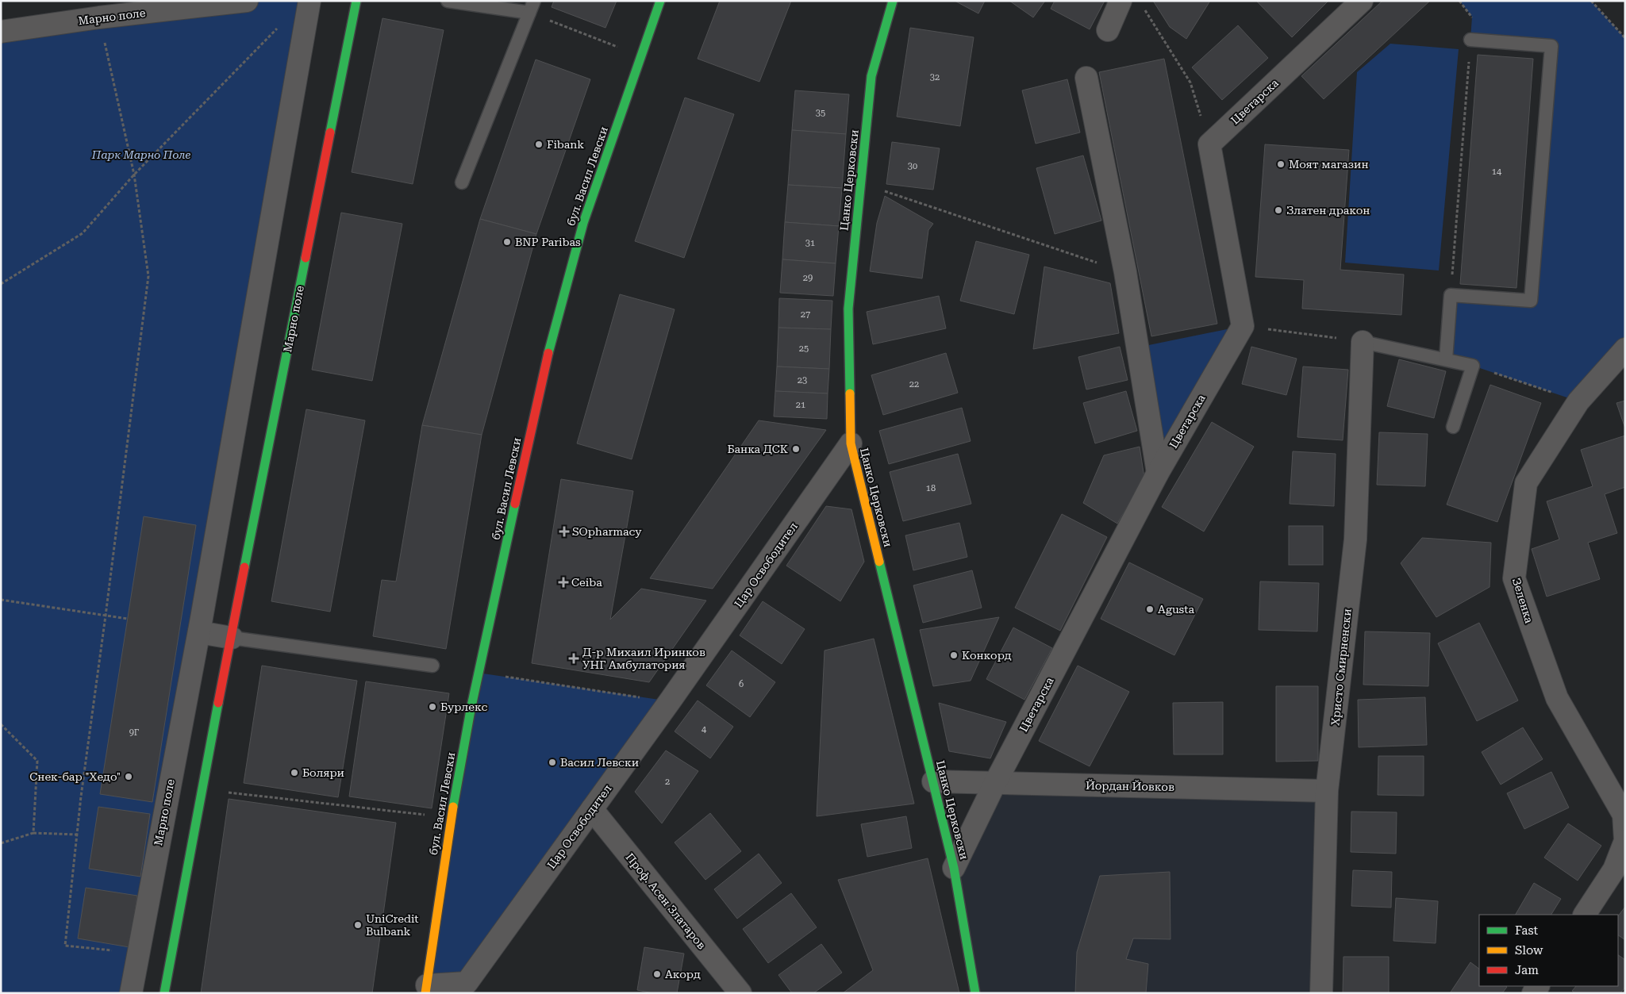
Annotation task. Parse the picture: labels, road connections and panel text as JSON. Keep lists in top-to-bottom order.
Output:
{
  "streets": {
    "street": [
      "Марно поле",
      "Цветарска",
      "бул. Васил Левски",
      "Цанко Церковски",
      "Цар Освободител",
      "Зеленка",
      "Христо Смирненски",
      "Йордан Йовков",
      "Проф. Асен Златаров"
    ]
  },
  "crossings": [
    ["Цветарска", "Цанко Церковски"],
    ["Цветарска", "Йордан Йовков"],
    ["бул. Васил Левски", "Цар Освободител"],
    ["Цанко Церковски", "Цар Освободител"],
    ["Цанко Церковски", "Йордан Йовков"],
    ["Цар Освободител", "Проф. Асен Златаров"],
    ["Христо Смирненски", "Йордан Йовков"]
  ],
  "parks": ["Парк Марно Поле"],
  "places": {
    "other": [
      "Fibank",
      "Моят магазин",
      "Златен дракон",
      "BNP Paribas",
      "Банка ДСК",
      "Agusta",
      "Конкорд",
      "Бурлекс",
      "Васил Левски",
      "Боляри",
      "Снек-бар \"Хедо\"",
      "UniCredit Bulbank",
      "Акорд"
    ],
    "health": ["SOpharmacy", "Ceiba", "Д-р Михаил Иринков УНГ Амбулатория"]
  },
  "house_numbers": [
    "32",
    "35",
    "30",
    "14",
    "31",
    "29",
    "27",
    "25",
    "23",
    "22",
    "21",
    "18",
    "6",
    "4",
    "9Г",
    "2"
  ],
  "legend": ["Fast", "Slow", "Jam"]
}
